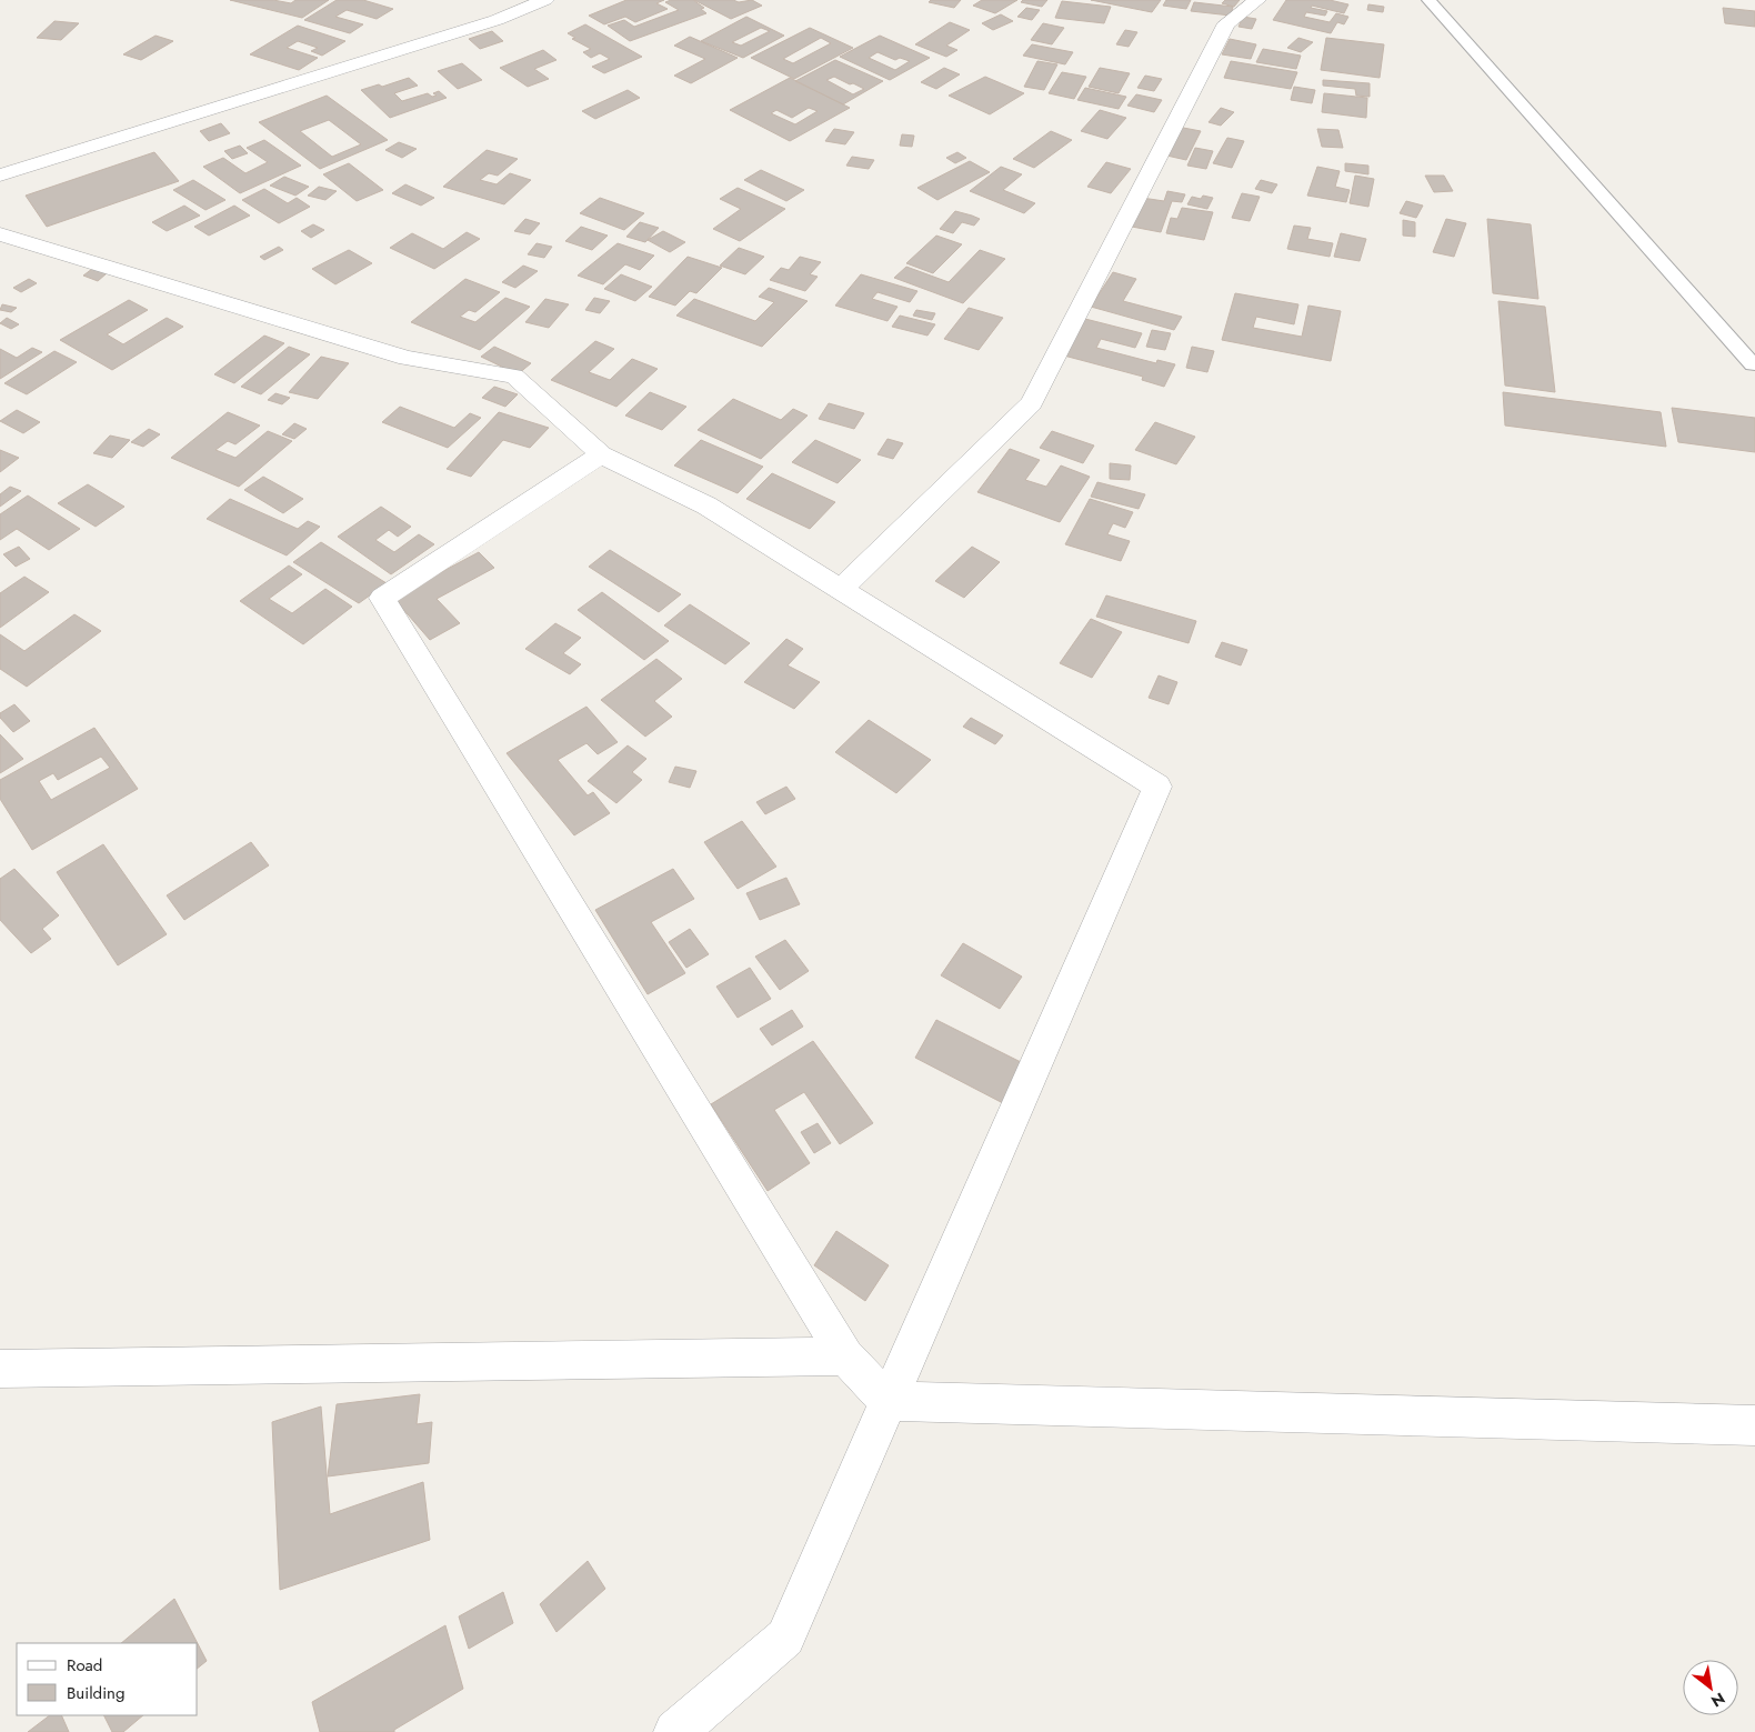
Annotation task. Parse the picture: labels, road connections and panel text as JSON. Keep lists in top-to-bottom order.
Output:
{
  "legend": ["Road", "Building"],
  "north": "bottom right"
}
